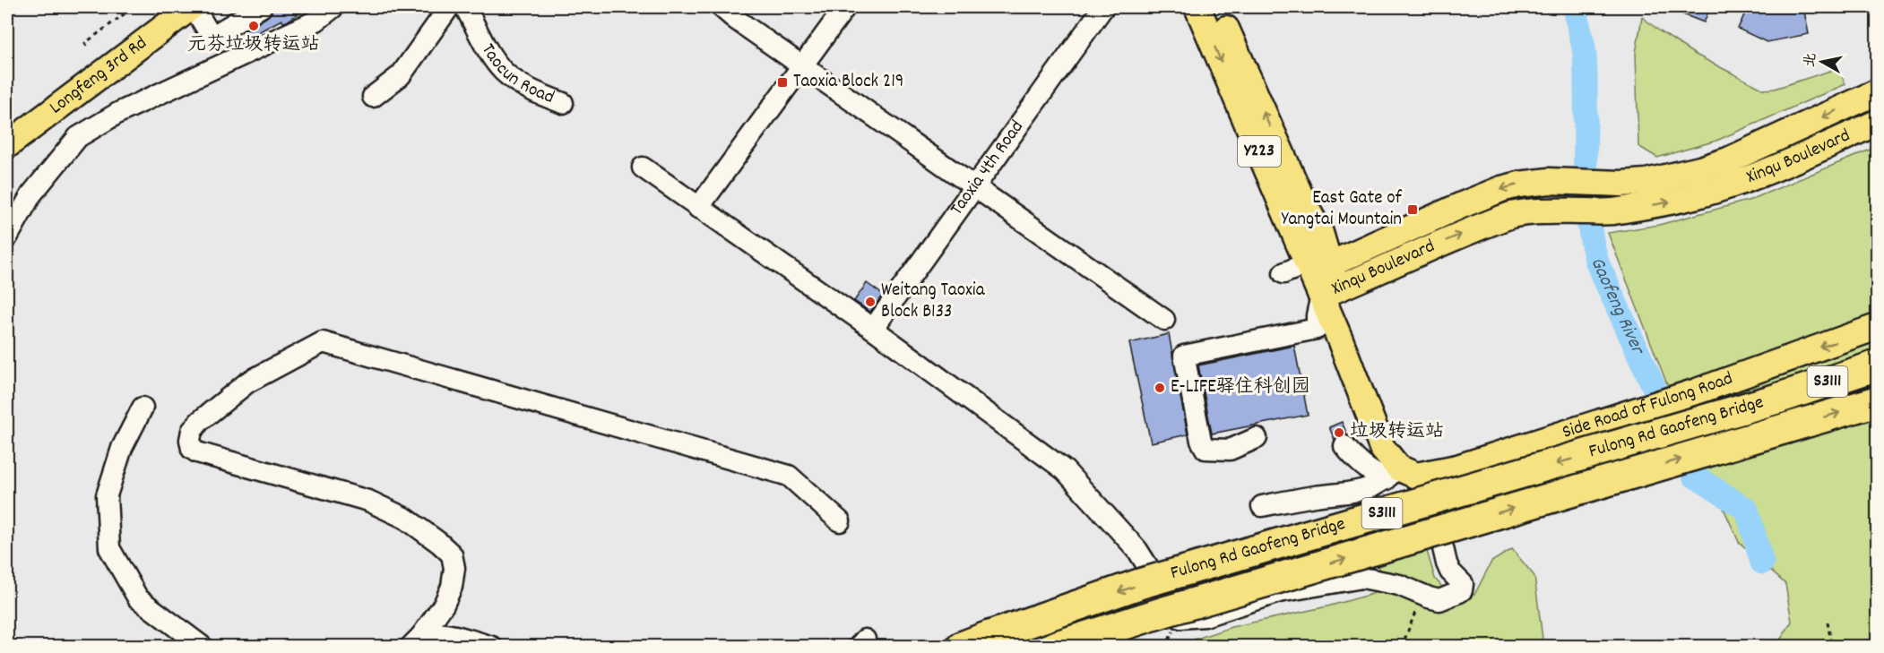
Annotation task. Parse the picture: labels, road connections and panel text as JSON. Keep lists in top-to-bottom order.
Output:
{
  "streets": {
    "highway": ["S3111", "Fulong Rd Gaofeng Bridge"],
    "main road": [
      "Longfeng 3rd Rd",
      "Y223",
      "Xinqu Boulevard",
      "Side Road of Fulong Road"
    ],
    "street": ["Taocun Road", "Taoxia 4th Road"]
  },
  "crossings": [
    ["Y223", "Xinqu Boulevard"],
    ["Y223", "Side Road of Fulong Road"]
  ],
  "one_way": ["Side Road of Fulong Road"],
  "water": ["Gaofeng River"],
  "places": {
    "other": [
      "元芬垃圾转运站",
      "Weitang Taoxia Block B133",
      "E-LIFE驿住科创园",
      "垃圾转运站"
    ],
    "transit": ["Taoxia Block 219", "East Gate of Yangtai Mountain"]
  },
  "north": "left"
}
